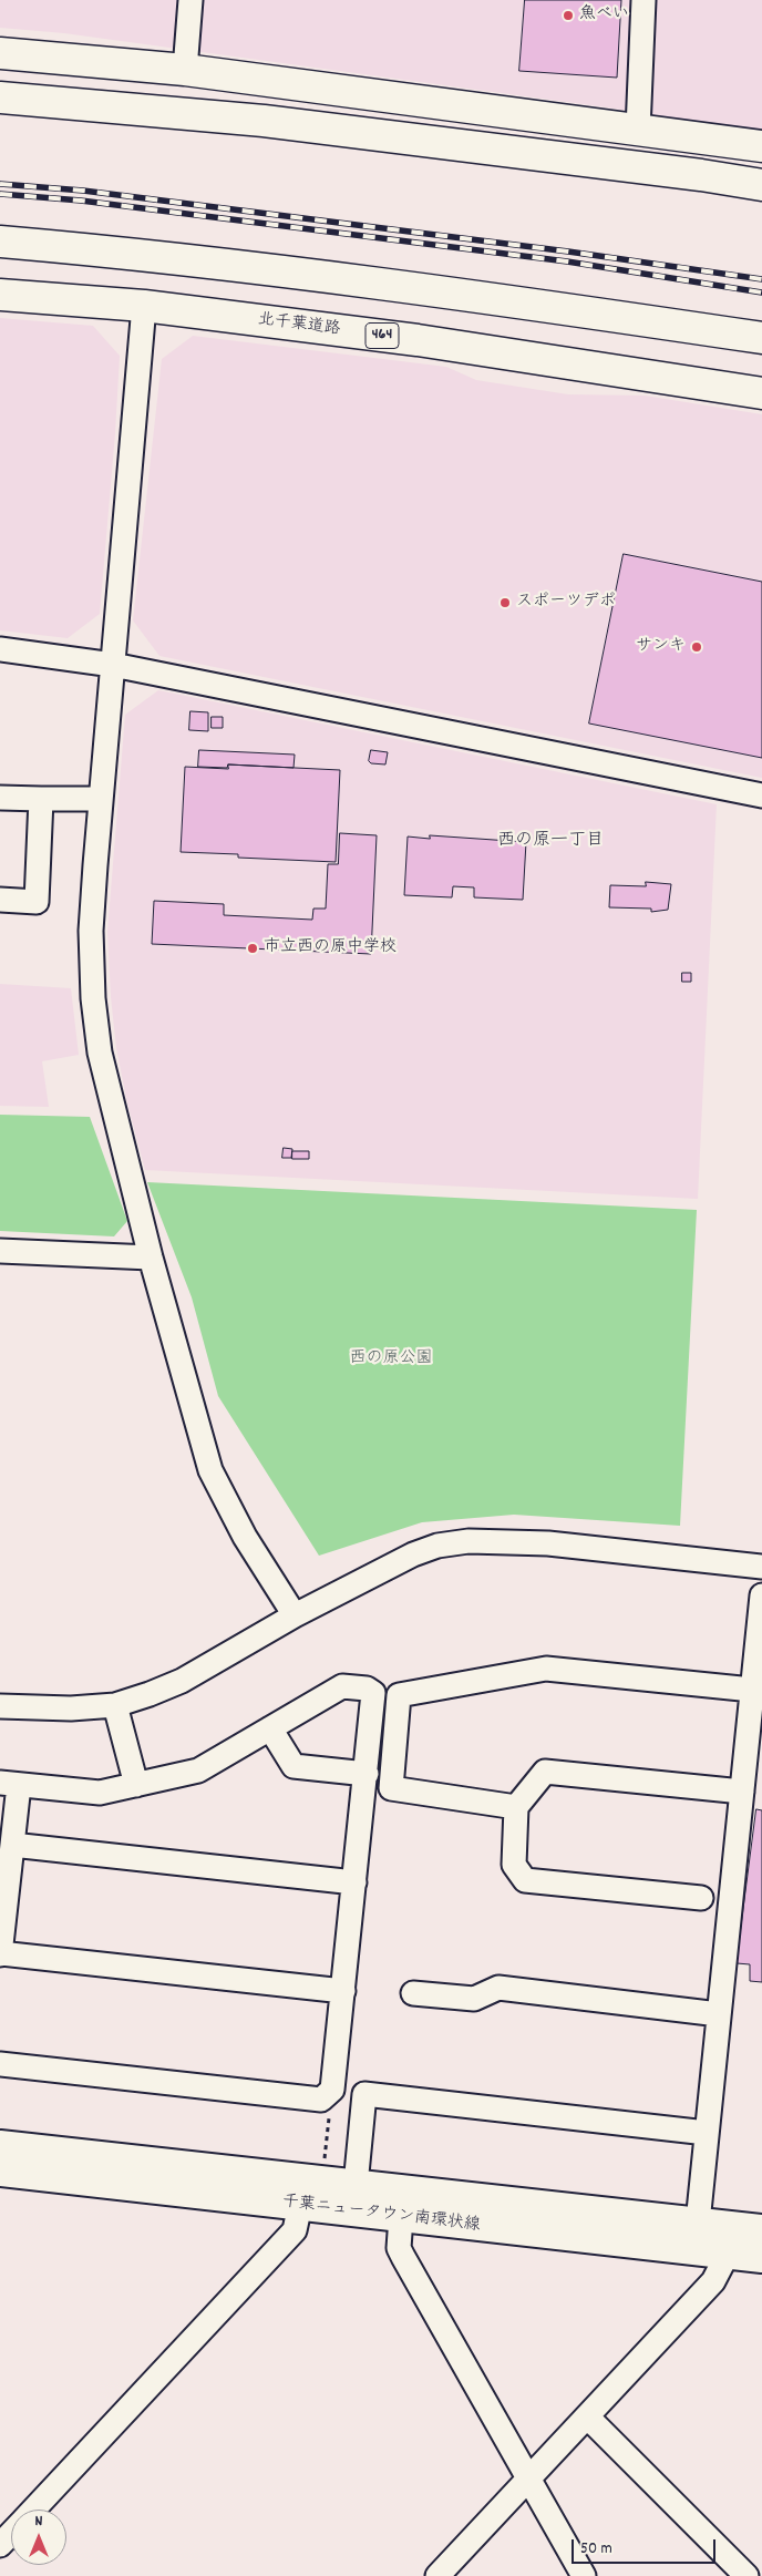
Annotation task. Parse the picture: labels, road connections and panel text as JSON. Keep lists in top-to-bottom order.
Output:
{
  "streets": {
    "highway": ["北千葉道路", "464"],
    "main road": ["千葉ニュータウン南環状線"]
  },
  "districts": ["西の原一丁目"],
  "parks": ["西の原公園"],
  "places": [
    "魚べい",
    "スポーツデポ",
    "サンキ",
    "市立西の原中学校"
  ],
  "scale_bar": "50 m",
  "north": "top"
}
